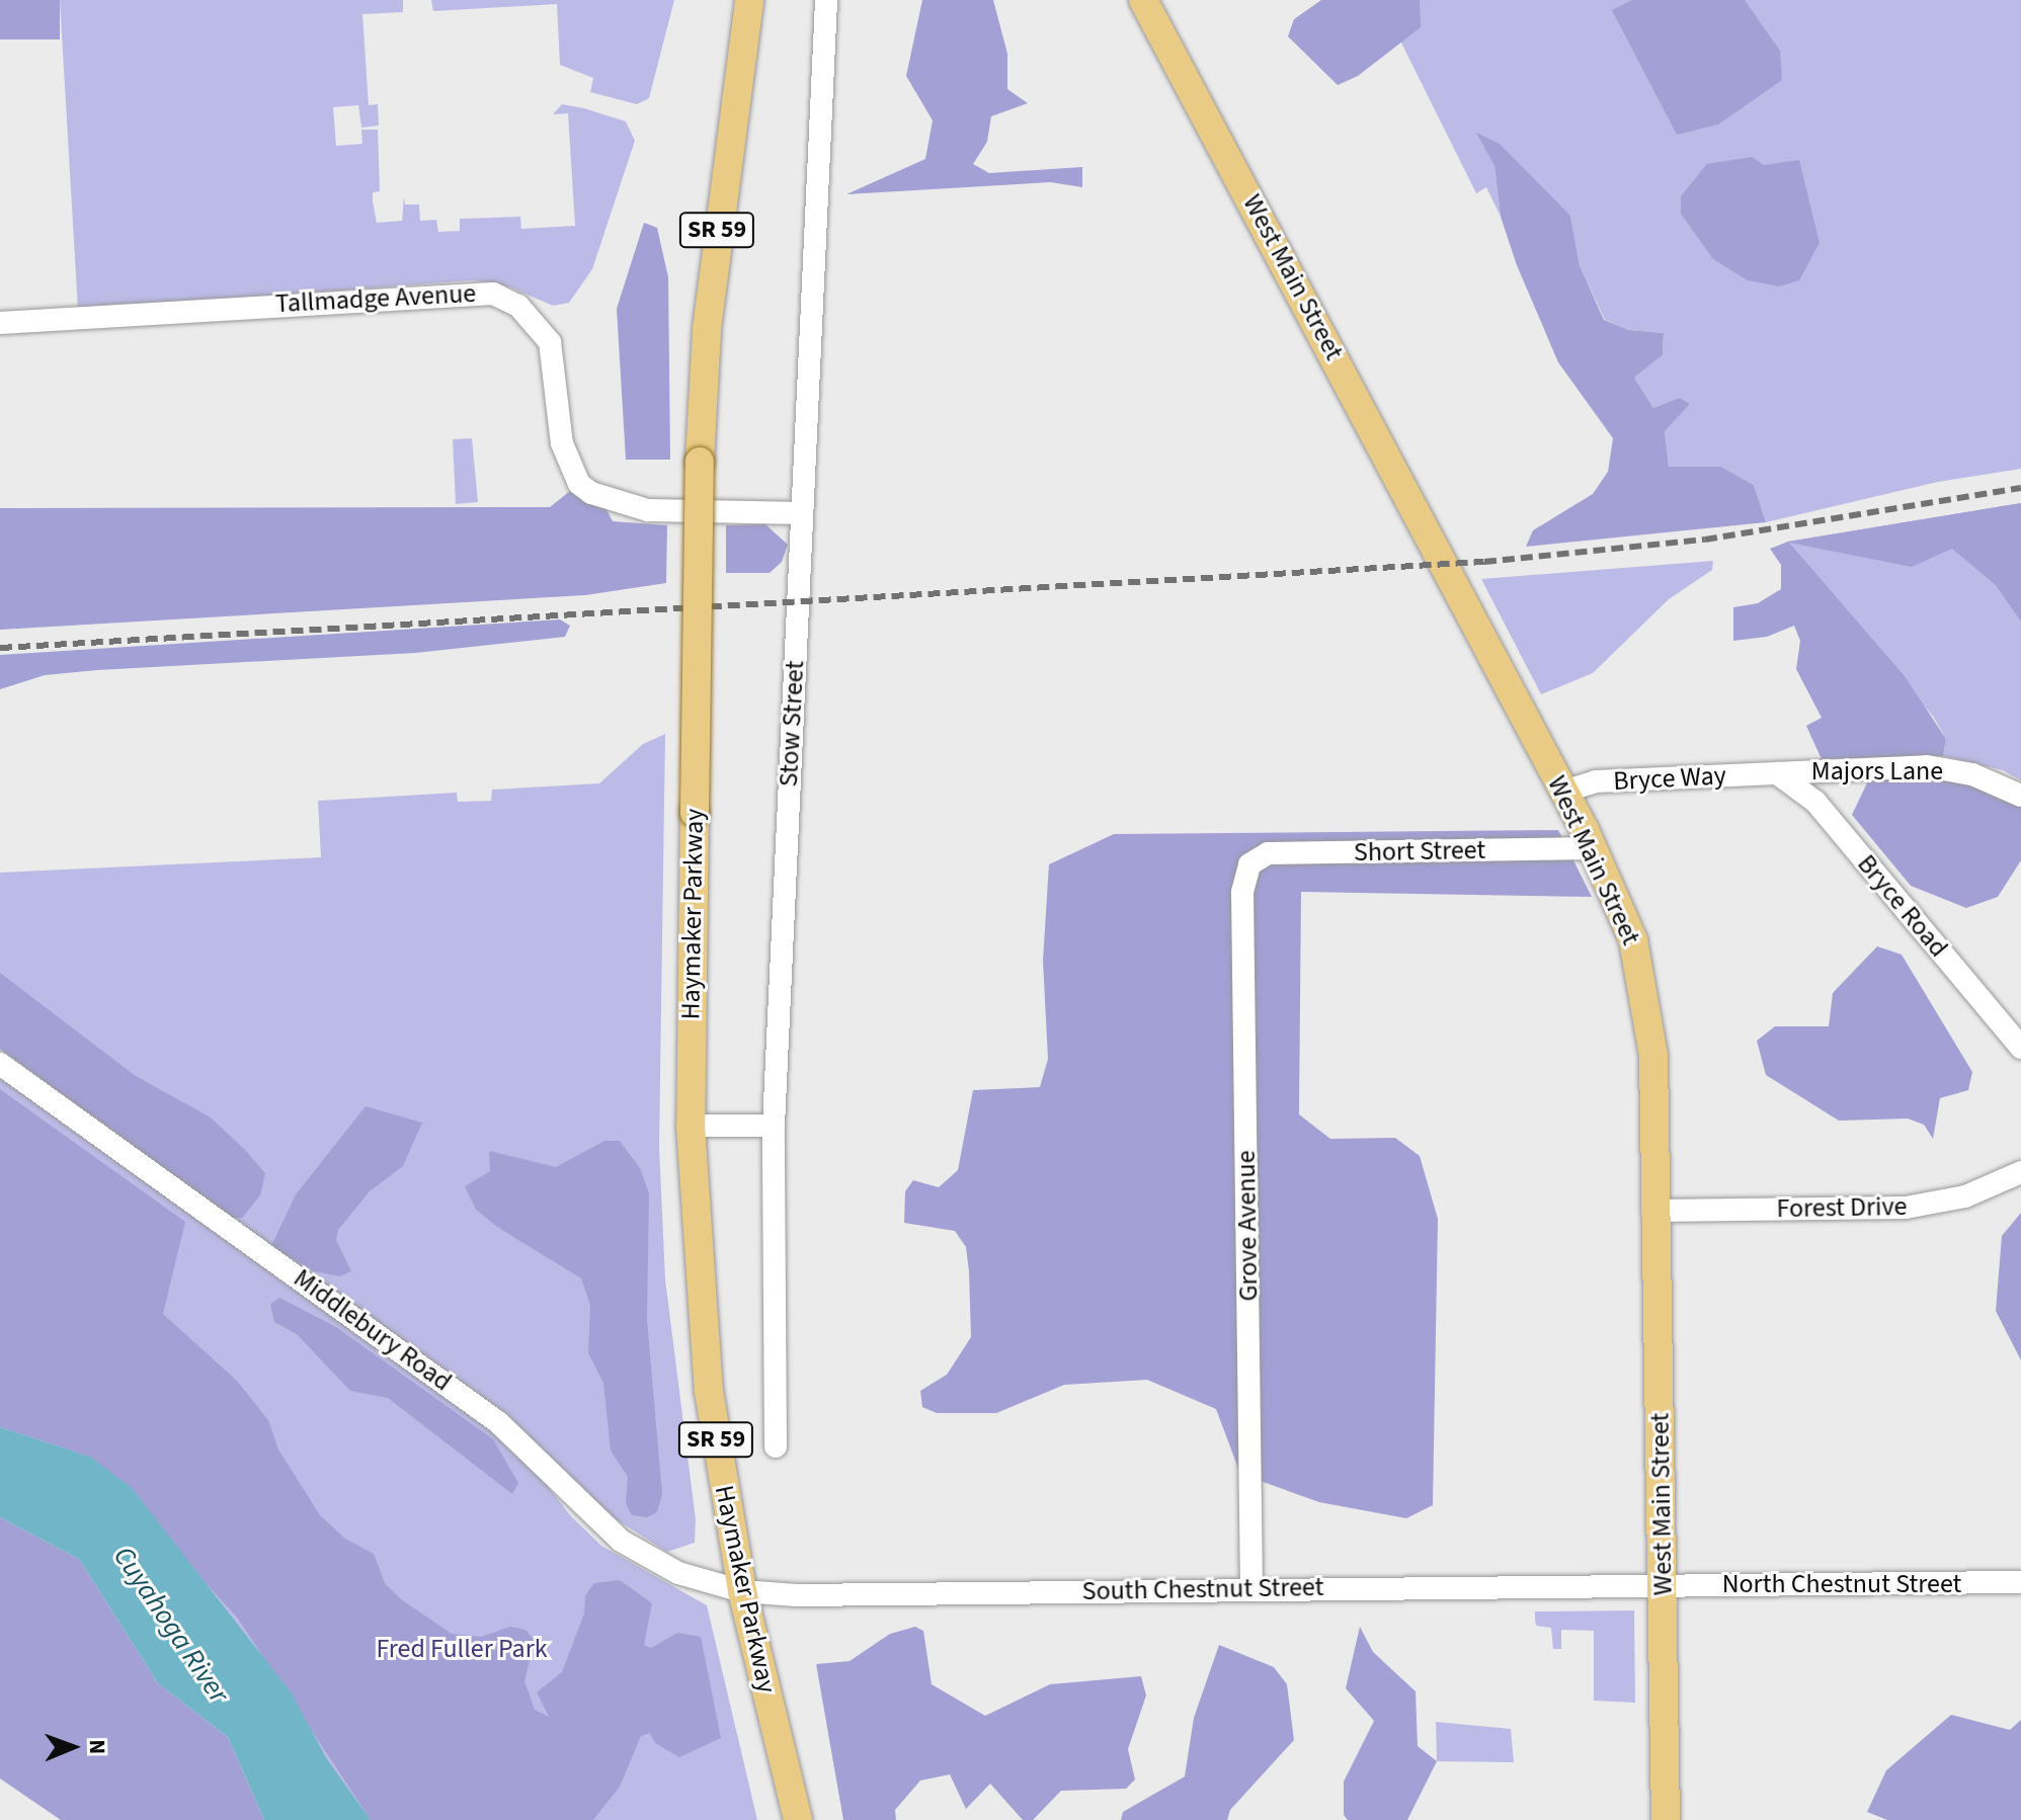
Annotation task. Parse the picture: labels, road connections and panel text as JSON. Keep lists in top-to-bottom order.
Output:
{
  "streets": {
    "main road": ["SR 59", "West Main Street", "Haymaker Parkway"],
    "street": [
      "Tallmadge Avenue",
      "Stow Street",
      "Majors Lane",
      "Bryce Way",
      "Short Street",
      "Bryce Road",
      "Forest Drive",
      "Grove Avenue",
      "Middlebury Road",
      "North Chestnut Street",
      "South Chestnut Street"
    ]
  },
  "crossings": [
    ["West Main Street", "Bryce Way"],
    ["West Main Street", "Short Street"],
    ["West Main Street", "Forest Drive"],
    ["West Main Street", "North Chestnut Street"],
    ["West Main Street", "South Chestnut Street"],
    ["Tallmadge Avenue", "Stow Street"],
    ["Majors Lane", "Bryce Way"],
    ["Majors Lane", "Bryce Road"],
    ["Bryce Way", "Bryce Road"],
    ["Short Street", "Grove Avenue"],
    ["Haymaker Parkway", "Middlebury Road"],
    ["Haymaker Parkway", "South Chestnut Street"],
    ["Grove Avenue", "South Chestnut Street"],
    ["Middlebury Road", "South Chestnut Street"],
    ["North Chestnut Street", "South Chestnut Street"]
  ],
  "water": ["Cuyahoga River"],
  "parks": ["Fred Fuller Park"],
  "north": "right"
}
